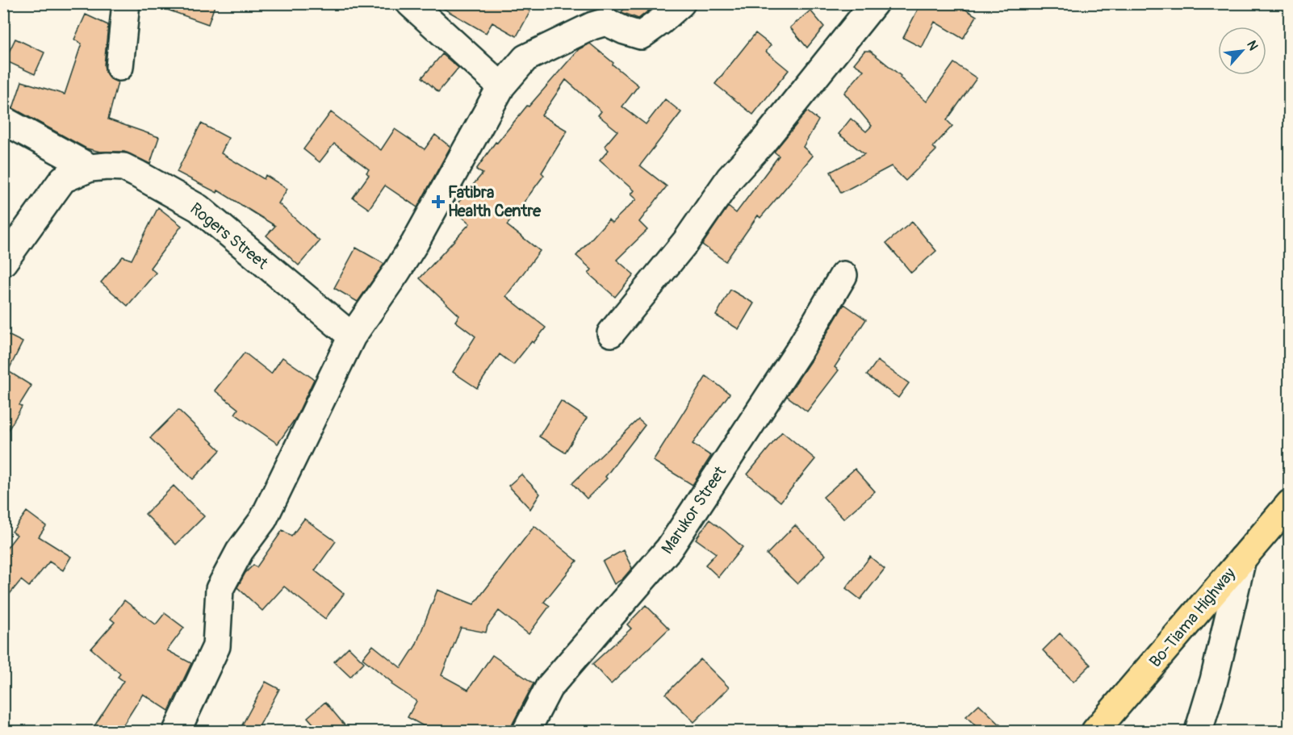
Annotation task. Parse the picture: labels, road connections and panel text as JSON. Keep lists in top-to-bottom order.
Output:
{
  "streets": {
    "highway": ["Bo-Tiama Highway"],
    "street": ["Rogers Street", "Marukor Street"]
  },
  "places": {
    "health": ["Fatibra Health Centre"]
  },
  "north": "top right"
}
